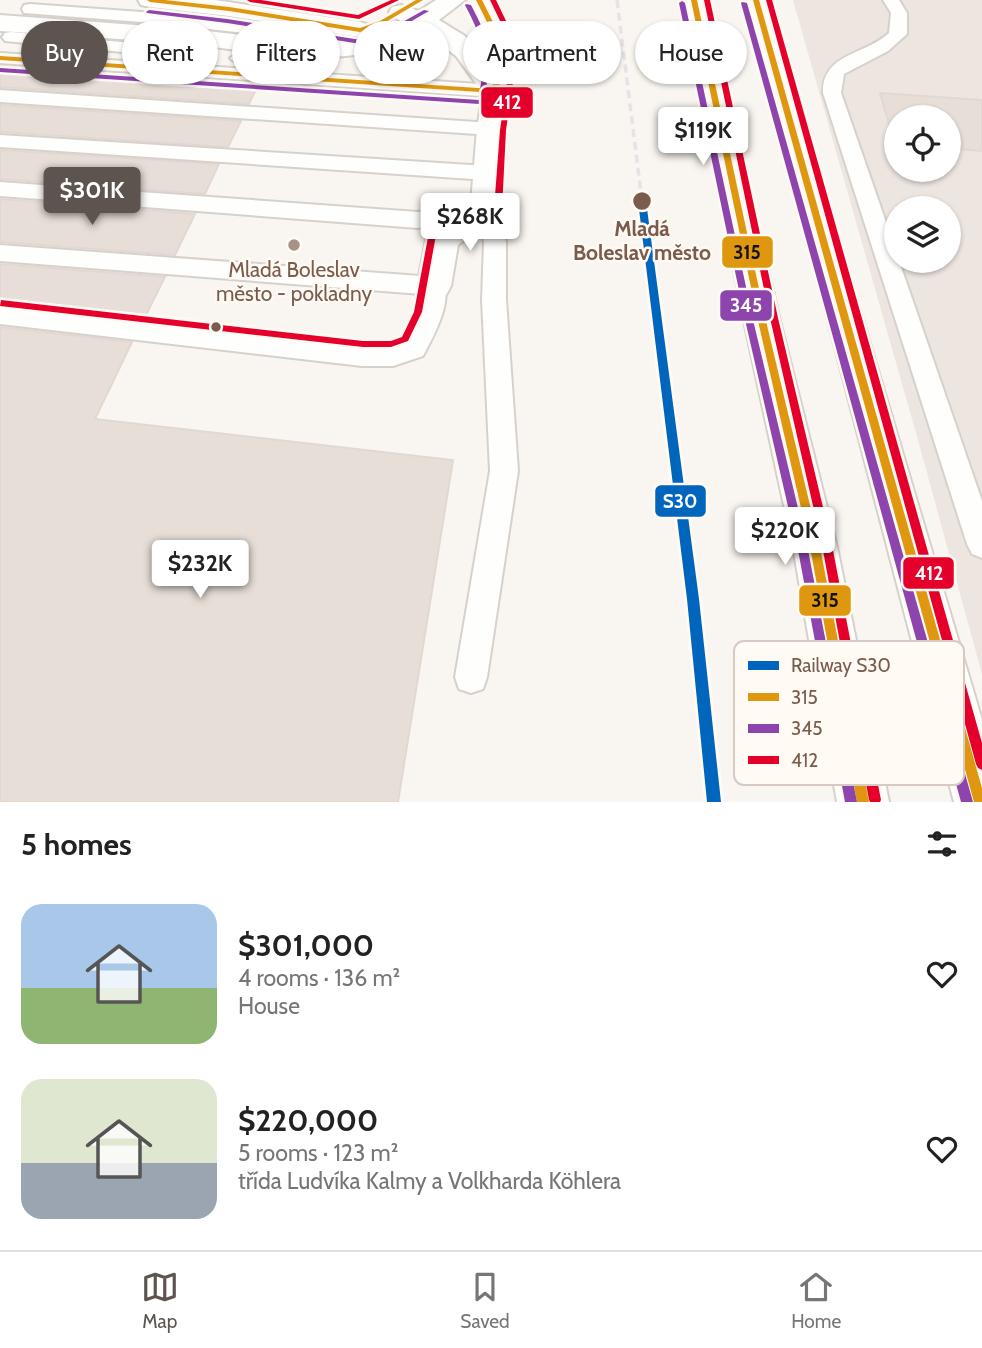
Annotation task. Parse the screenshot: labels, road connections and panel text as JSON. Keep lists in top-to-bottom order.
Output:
{
  "places": ["Mladá Boleslav město", "Mladá Boleslav město - pokladny"],
  "lines": [
    "transit line 315",
    "transit line 412",
    "transit line 345",
    "rail line S30"
  ],
  "legend": [
    "Railway S30",
    "315",
    "345",
    "412"
  ],
  "page": {
    "chip": [
      "Buy",
      "Rent",
      "Filters",
      "New",
      "Apartment",
      "House"
    ],
    "price": [
      "$119K",
      "$301K",
      "$268K",
      "$220K",
      "$232K"
    ],
    "heading": "5 homes",
    "list": [
      {
        "name": "$301,000",
        "note": "4 rooms · 136 m² · House"
      },
      {
        "name": "$220,000",
        "note": "5 rooms · 123 m² · třída Ludvíka Kalmy a Volkharda Köhlera"
      }
    ],
    "tabs": ["Map", "Saved", "Home"]
  }
}
